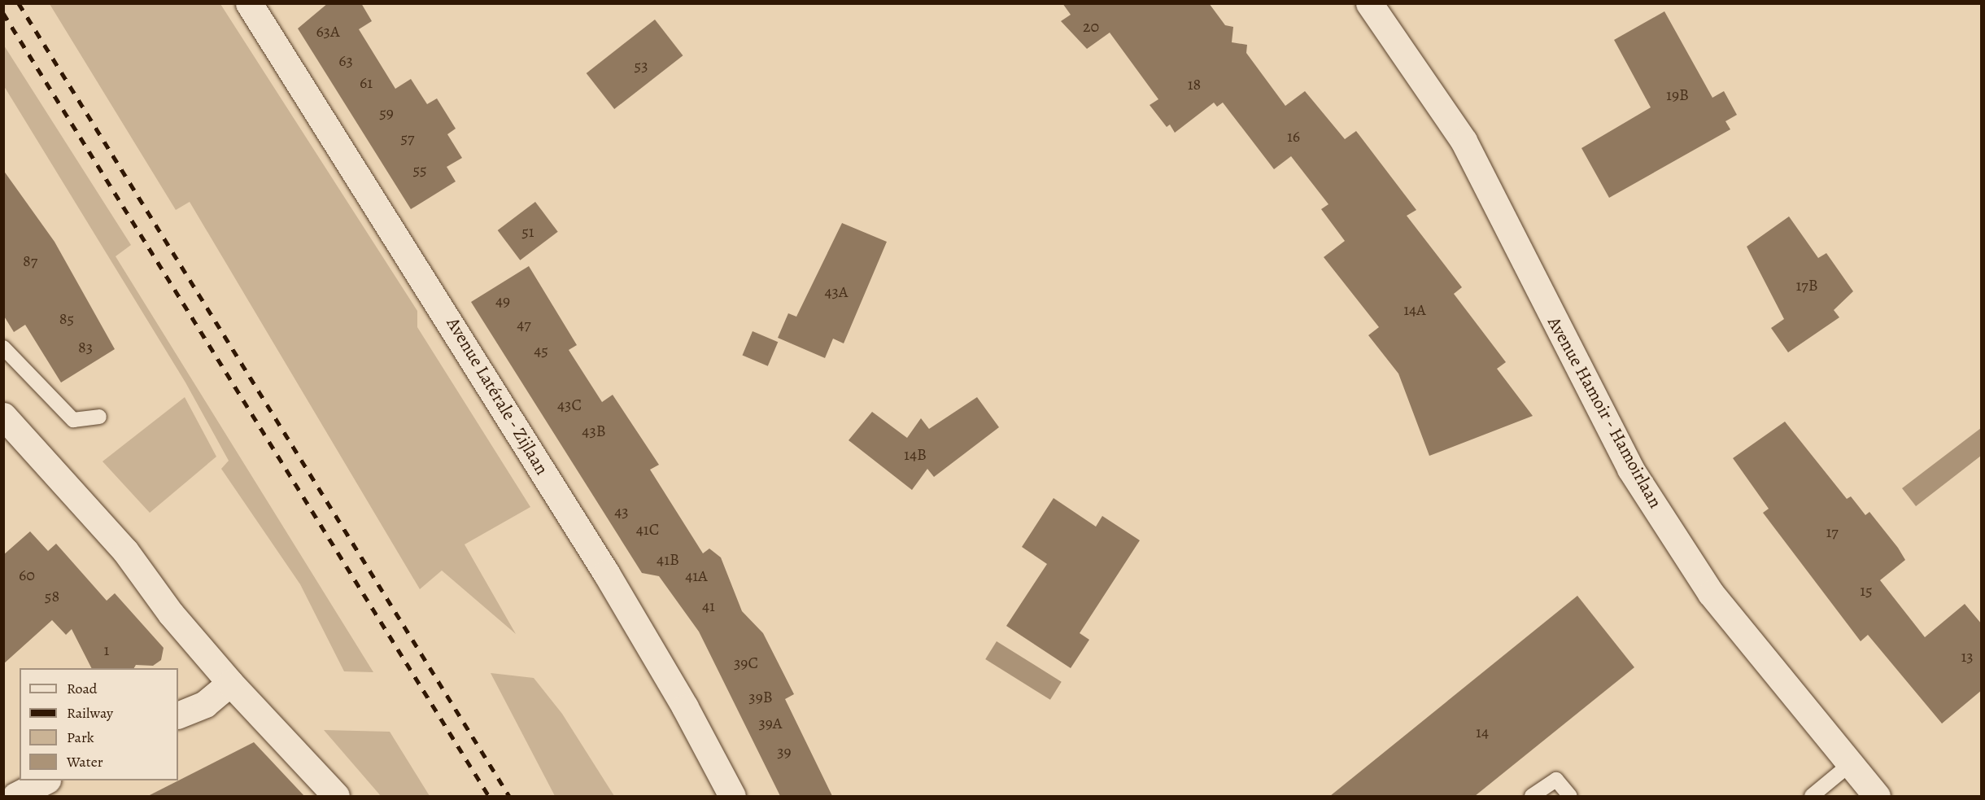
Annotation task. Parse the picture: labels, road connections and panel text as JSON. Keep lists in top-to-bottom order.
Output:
{
  "streets": {
    "street": ["Avenue Latérale - Zijlaan", "Avenue Hamoir - Hamoirlaan"]
  },
  "house_numbers": [
    "20",
    "63A",
    "63",
    "53",
    "61",
    "18",
    "19B",
    "59",
    "16",
    "57",
    "55",
    "51",
    "87",
    "17B",
    "43A",
    "49",
    "14A",
    "85",
    "47",
    "83",
    "45",
    "43C",
    "43B",
    "14B",
    "43",
    "41C",
    "17",
    "41B",
    "60",
    "41A",
    "15",
    "58",
    "41",
    "1",
    "13",
    "39C",
    "39B",
    "39A",
    "14",
    "39"
  ],
  "legend": [
    "Road",
    "Railway",
    "Park",
    "Water"
  ]
}
